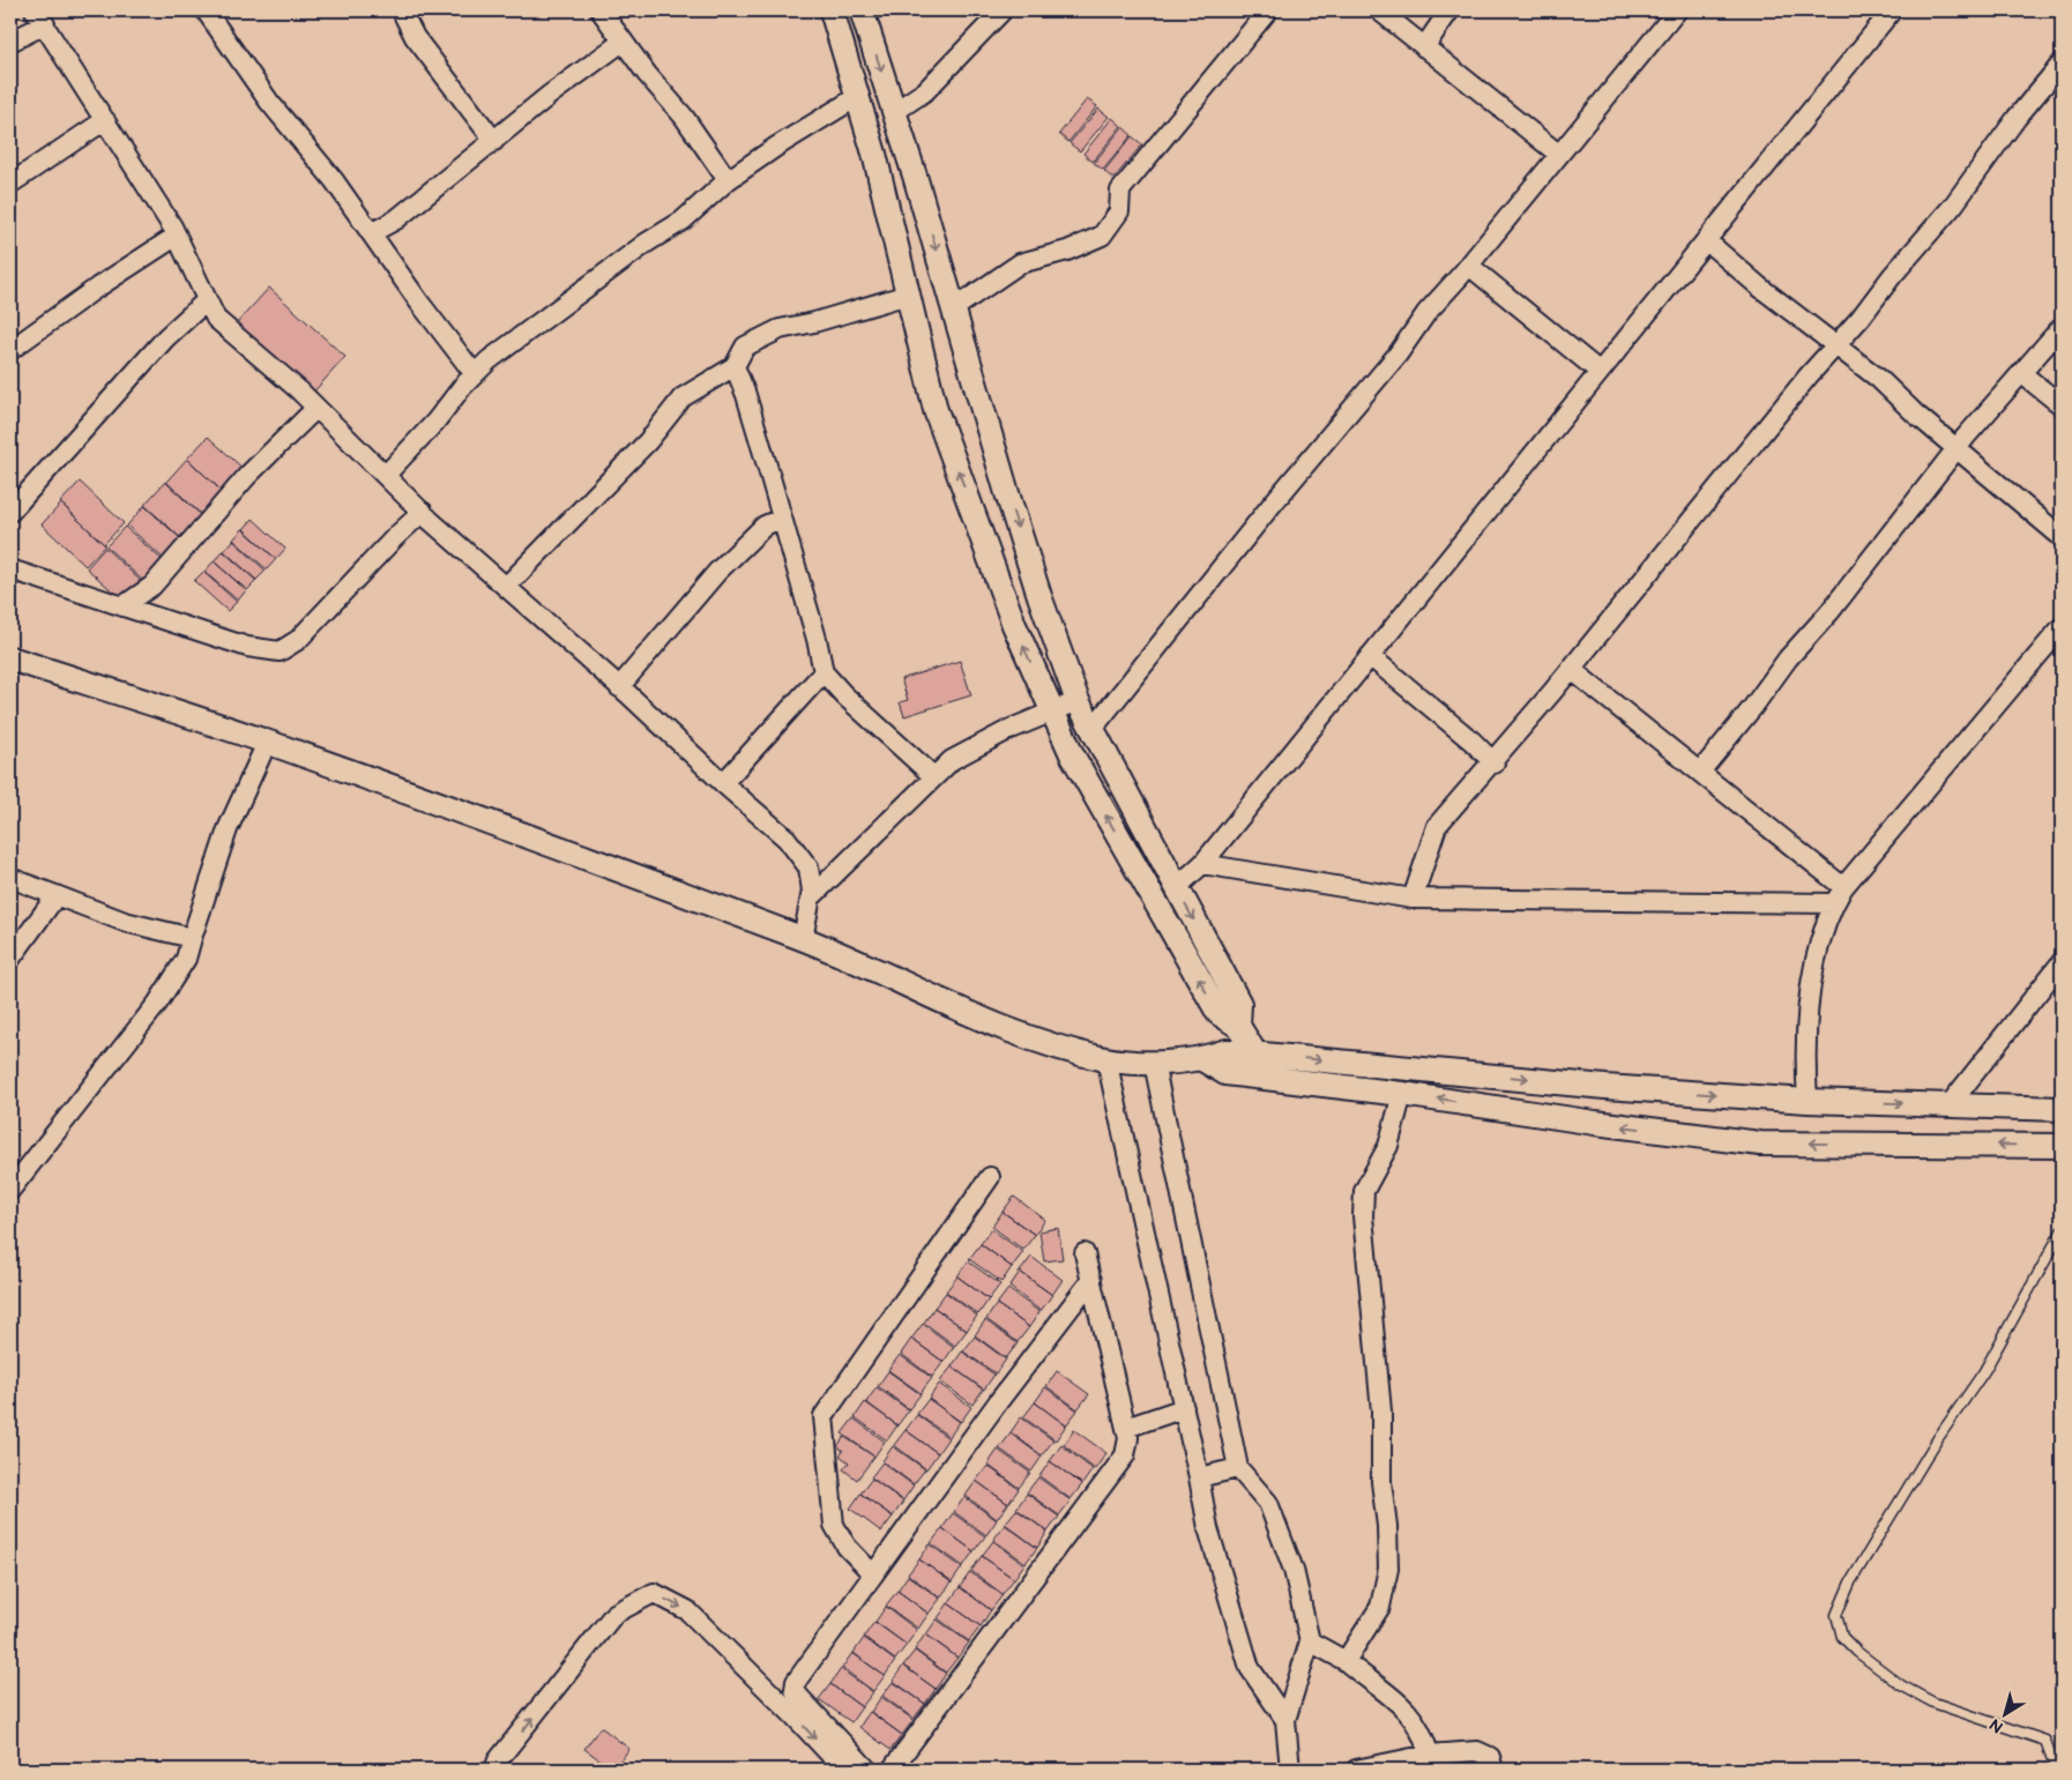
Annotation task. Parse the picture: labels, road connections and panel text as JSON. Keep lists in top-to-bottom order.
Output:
{
  "north": "bottom left"
}
